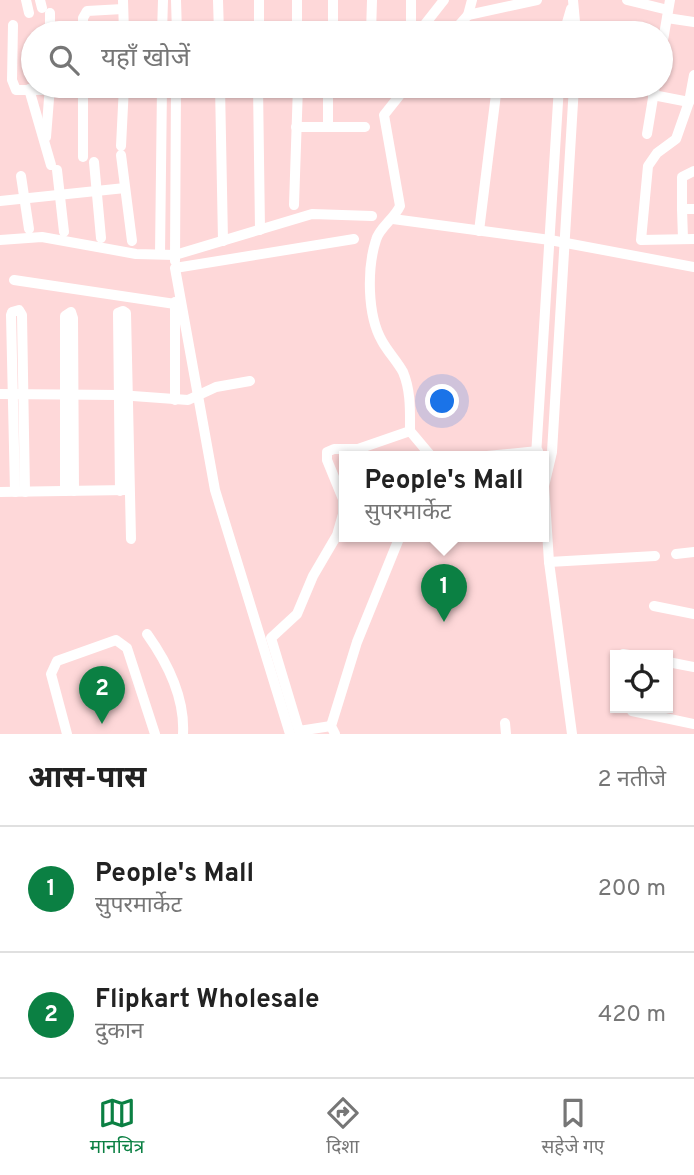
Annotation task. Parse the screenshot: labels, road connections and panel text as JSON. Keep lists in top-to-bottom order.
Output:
{
  "page": {
    "search": "यहाँ खोजें",
    "popup": ["People's Mall", "सुपरमार्केट"],
    "pins": ["1", "2"],
    "heading": ["आस-पास", "2 नतीजे"],
    "list": [
      {
        "mark": "1",
        "name": "People's Mall",
        "note": "सुपरमार्केट",
        "value": "200 m"
      },
      {
        "mark": "2",
        "name": "Flipkart Wholesale",
        "note": "दुकान",
        "value": "420 m"
      }
    ],
    "nav": ["मानचित्र", "दिशा", "सहेजे गए"]
  }
}
